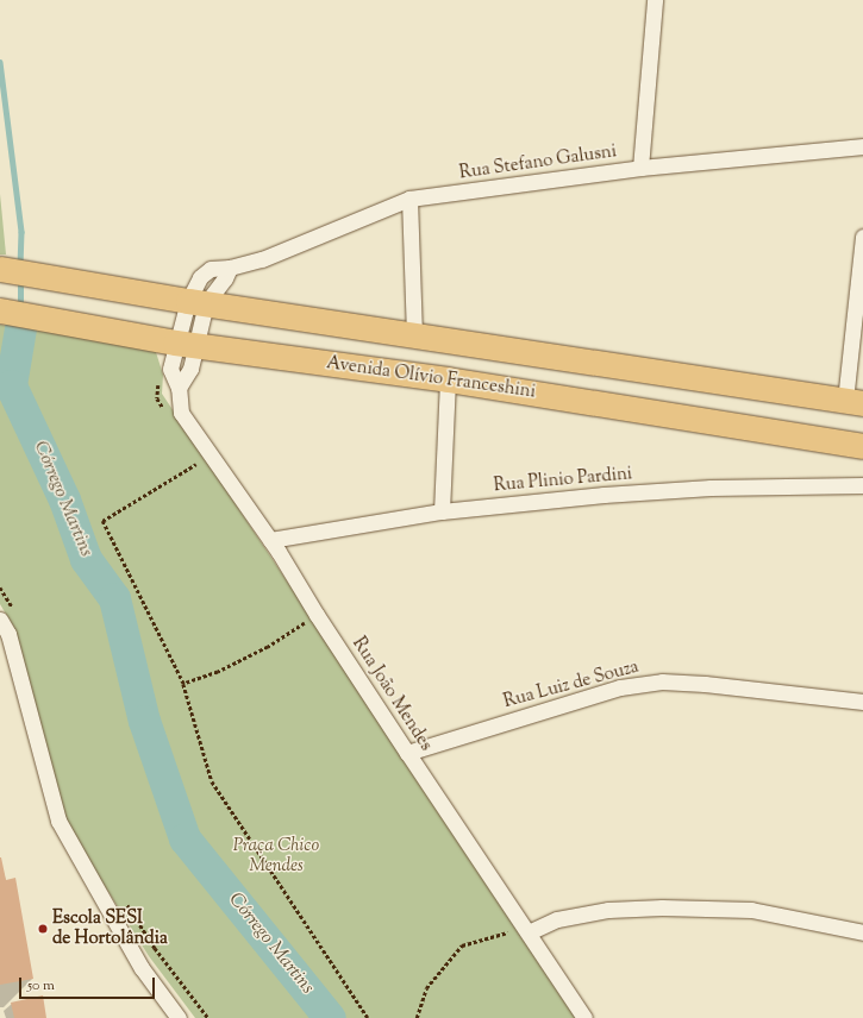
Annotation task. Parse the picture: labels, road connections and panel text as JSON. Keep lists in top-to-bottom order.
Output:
{
  "streets": {
    "main road": ["Avenida Olívio Franceshini"],
    "street": [
      "Rua Stefano Galusni",
      "Rua Plinio Pardini",
      "Rua Luiz de Souza",
      "Rua João Mendes"
    ]
  },
  "crossings": [
    ["Rua Stefano Galusni", "Rua João Mendes"],
    ["Avenida Olívio Franceshini", "Rua João Mendes"],
    ["Rua Plinio Pardini", "Rua João Mendes"],
    ["Rua Luiz de Souza", "Rua João Mendes"]
  ],
  "water": ["Córrego Martins"],
  "parks": ["Praça Chico Mendes"],
  "places": ["Escola SESI de Hortolândia"],
  "scale_bar": "50 m"
}
